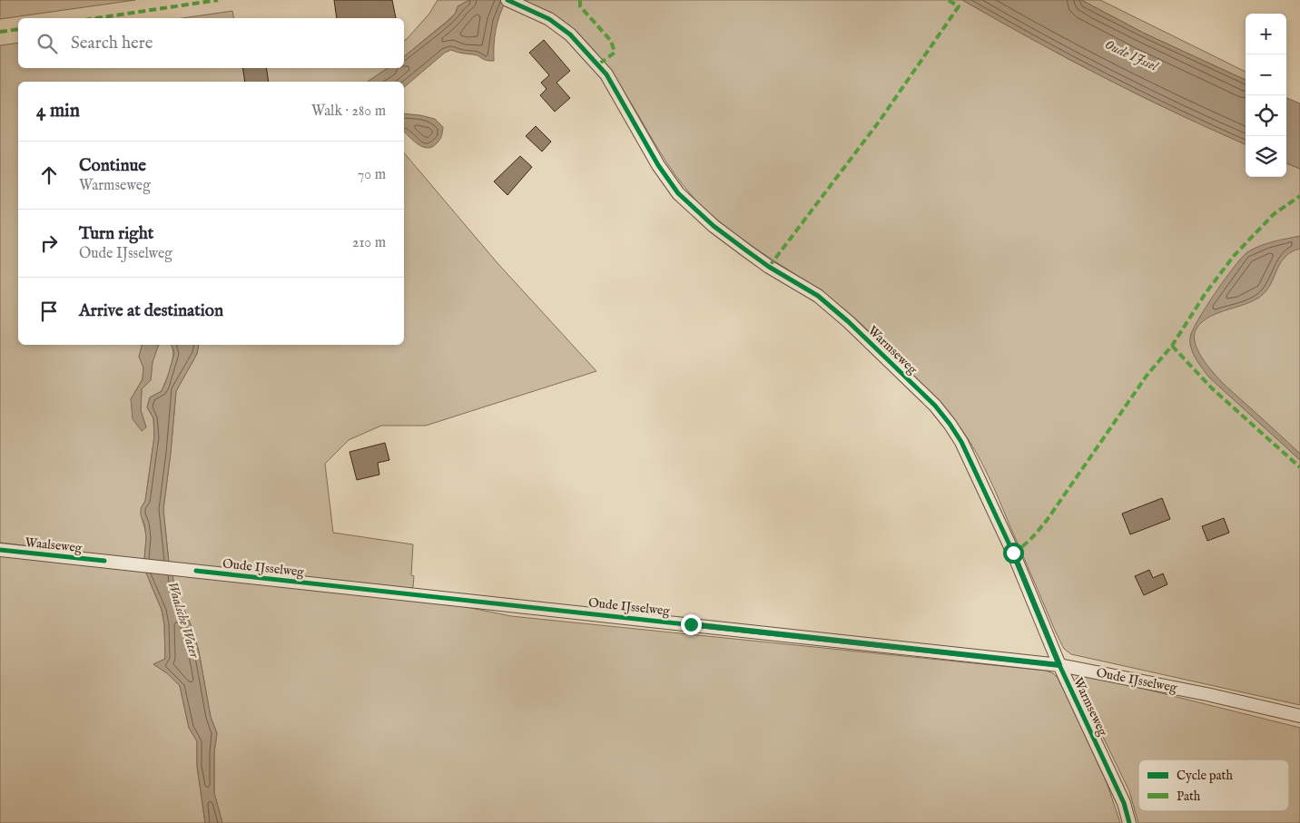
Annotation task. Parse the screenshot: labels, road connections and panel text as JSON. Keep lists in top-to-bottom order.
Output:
{
  "streets": {
    "street": ["Warmseweg", "Waalseweg", "Oude IJsselweg"]
  },
  "crossings": [
    ["Warmseweg", "Oude IJsselweg"],
    ["Waalseweg", "Oude IJsselweg"]
  ],
  "water": ["Oude IJssel", "Waalsche Water"],
  "legend": ["Cycle path", "Path"],
  "page": {
    "map_buttons": ["+", "−"],
    "search": "Search here",
    "heading": ["4 min", "Walk · 280 m"],
    "list": [
      ["Continue", "Warmseweg", "70 m"],
      ["Turn right", "Oude IJsselweg", "210 m"],
      "Arrive at destination"
    ]
  }
}
